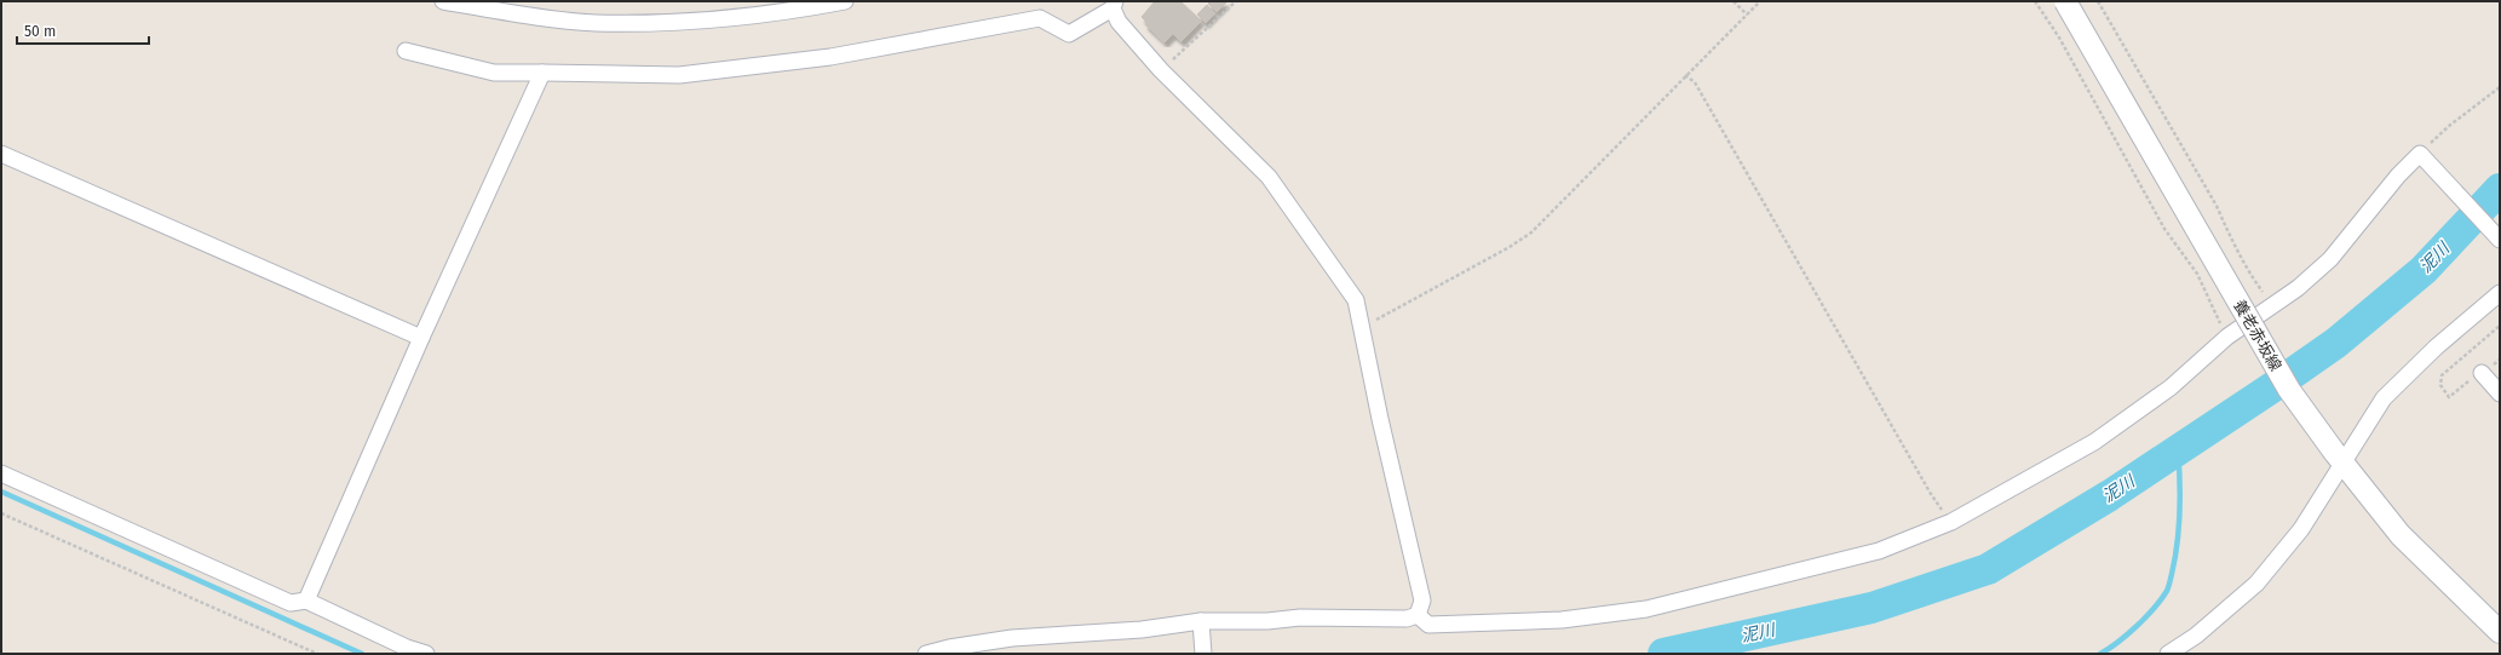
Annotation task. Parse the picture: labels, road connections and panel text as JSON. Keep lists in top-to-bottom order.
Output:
{
  "streets": {
    "main road": ["養老赤坂線"]
  },
  "water": ["泥川"],
  "scale_bar": "50 m"
}
